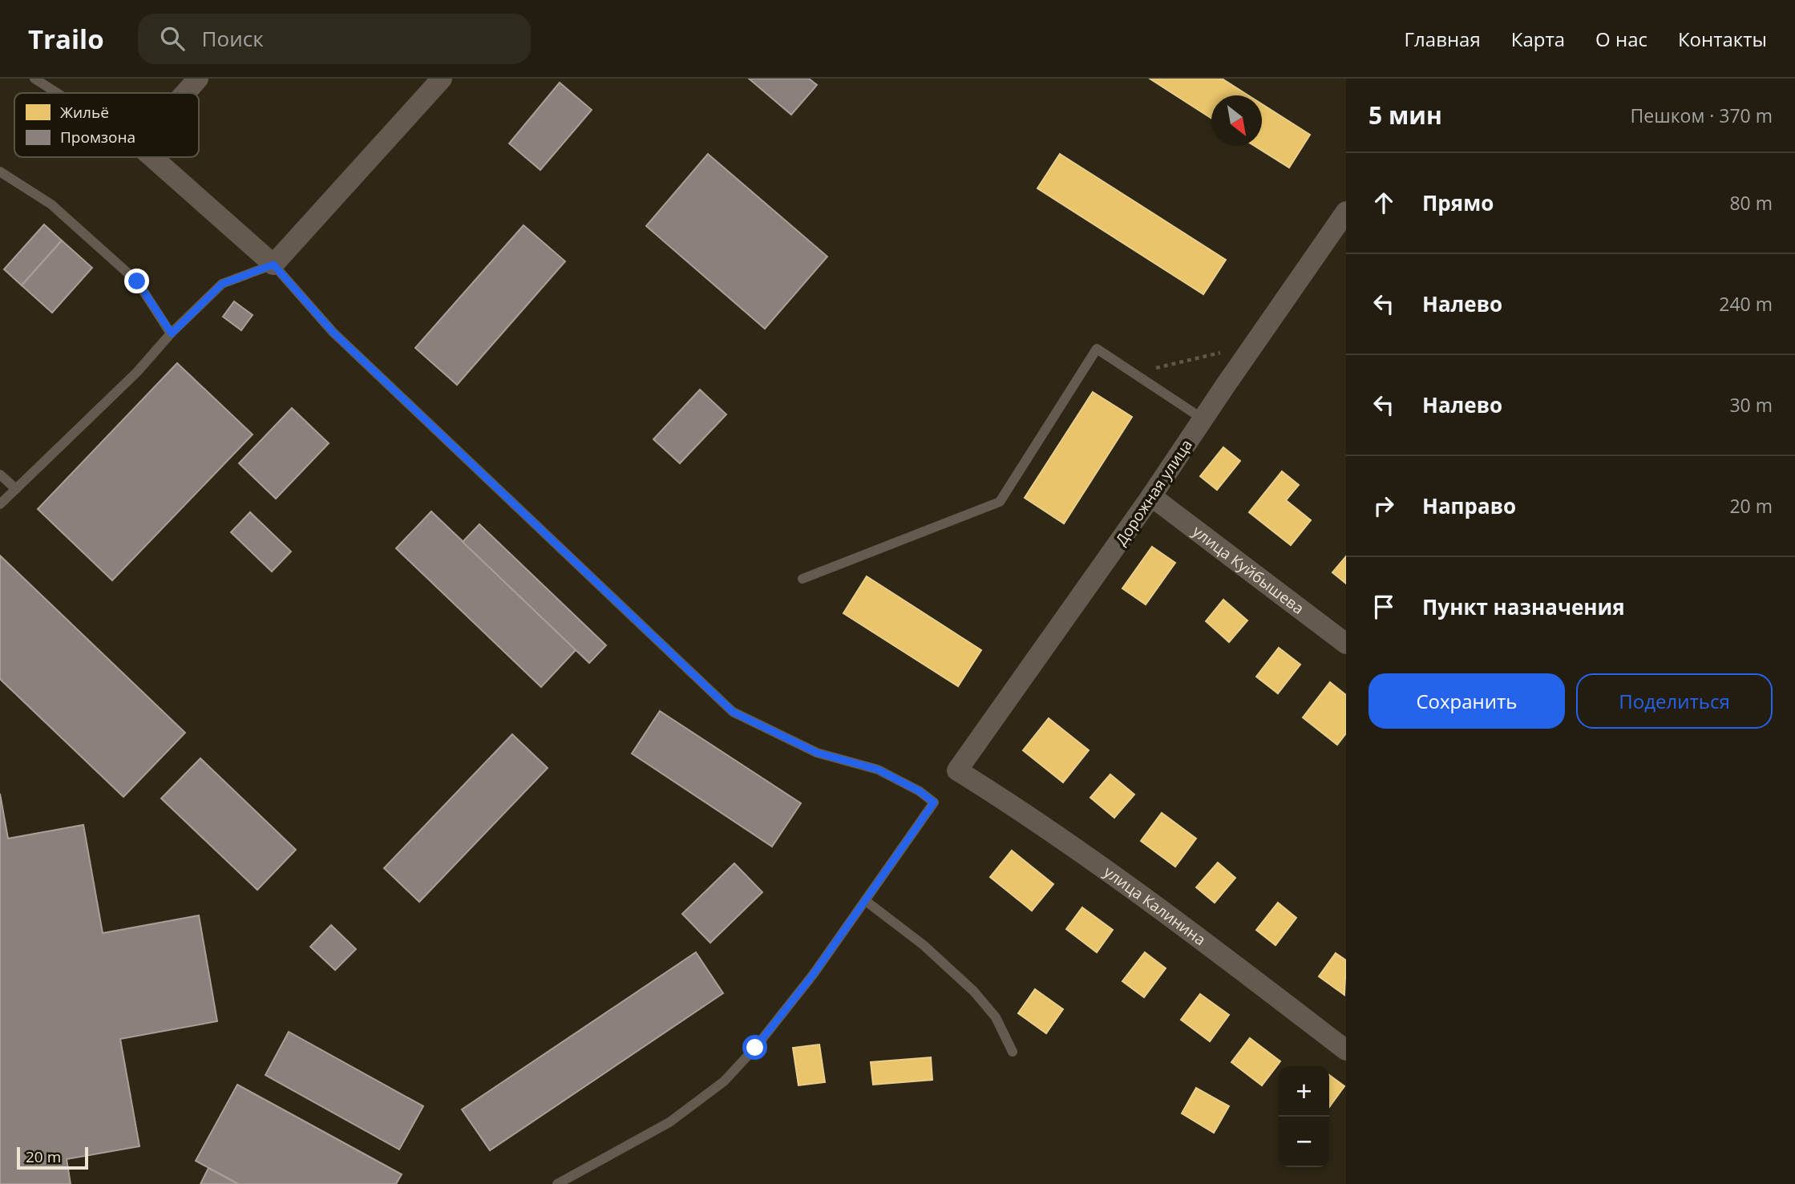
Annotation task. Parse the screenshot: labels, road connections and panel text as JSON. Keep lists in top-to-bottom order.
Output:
{
  "streets": {
    "street": ["Дорожная улица", "улица Куйбышева", "улица Калинина"]
  },
  "crossings": [
    ["Дорожная улица", "улица Куйбышева"],
    ["Дорожная улица", "улица Калинина"]
  ],
  "legend": ["Жильё", "Промзона"],
  "scale_bar": "20 m",
  "north": "bottom right",
  "page": {
    "header": "Trailo",
    "search": "Поиск",
    "nav": [
      "Главная",
      "Карта",
      "О нас",
      "Контакты"
    ],
    "heading": ["5 мин", "Пешком · 370 m"],
    "list": [
      ["Прямо", "80 m"],
      ["Налево", "240 m"],
      ["Налево", "30 m"],
      ["Направо", "20 m"],
      "Пункт назначения"
    ],
    "buttons": ["Сохранить", "Поделиться"],
    "map_buttons": ["+", "−"],
    "scale": "20 m"
  }
}
